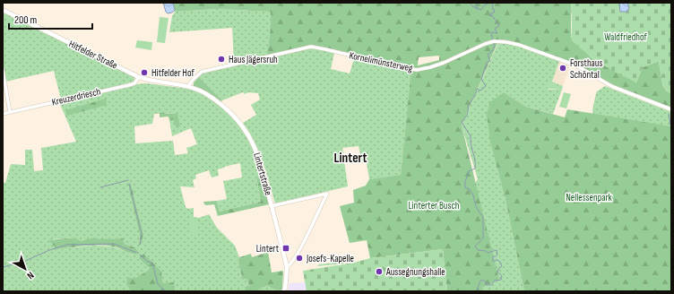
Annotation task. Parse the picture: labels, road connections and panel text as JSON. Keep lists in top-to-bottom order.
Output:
{
  "streets": {
    "main road": ["Hitfelder Straße", "Lintertstraße"],
    "street": ["Kornelimünsterweg", "Kreuzerdriesch"]
  },
  "crossings": [
    ["Hitfelder Straße", "Kornelimünsterweg"],
    ["Hitfelder Straße", "Kreuzerdriesch"],
    ["Hitfelder Straße", "Lintertstraße"],
    ["Kornelimünsterweg", "Lintertstraße"]
  ],
  "districts": ["Lintert"],
  "parks": ["Waldfriedhof", "Nellessenpark", "Linterter Busch"],
  "places": {
    "other": [
      "Haus Jägersruh",
      "Forsthaus Schöntal",
      "Hitfelder Hof",
      "Josefs-Kapelle",
      "Aussegnungshalle"
    ],
    "transit": ["Lintert"]
  },
  "scale_bar": "200 m",
  "north": "bottom right"
}
